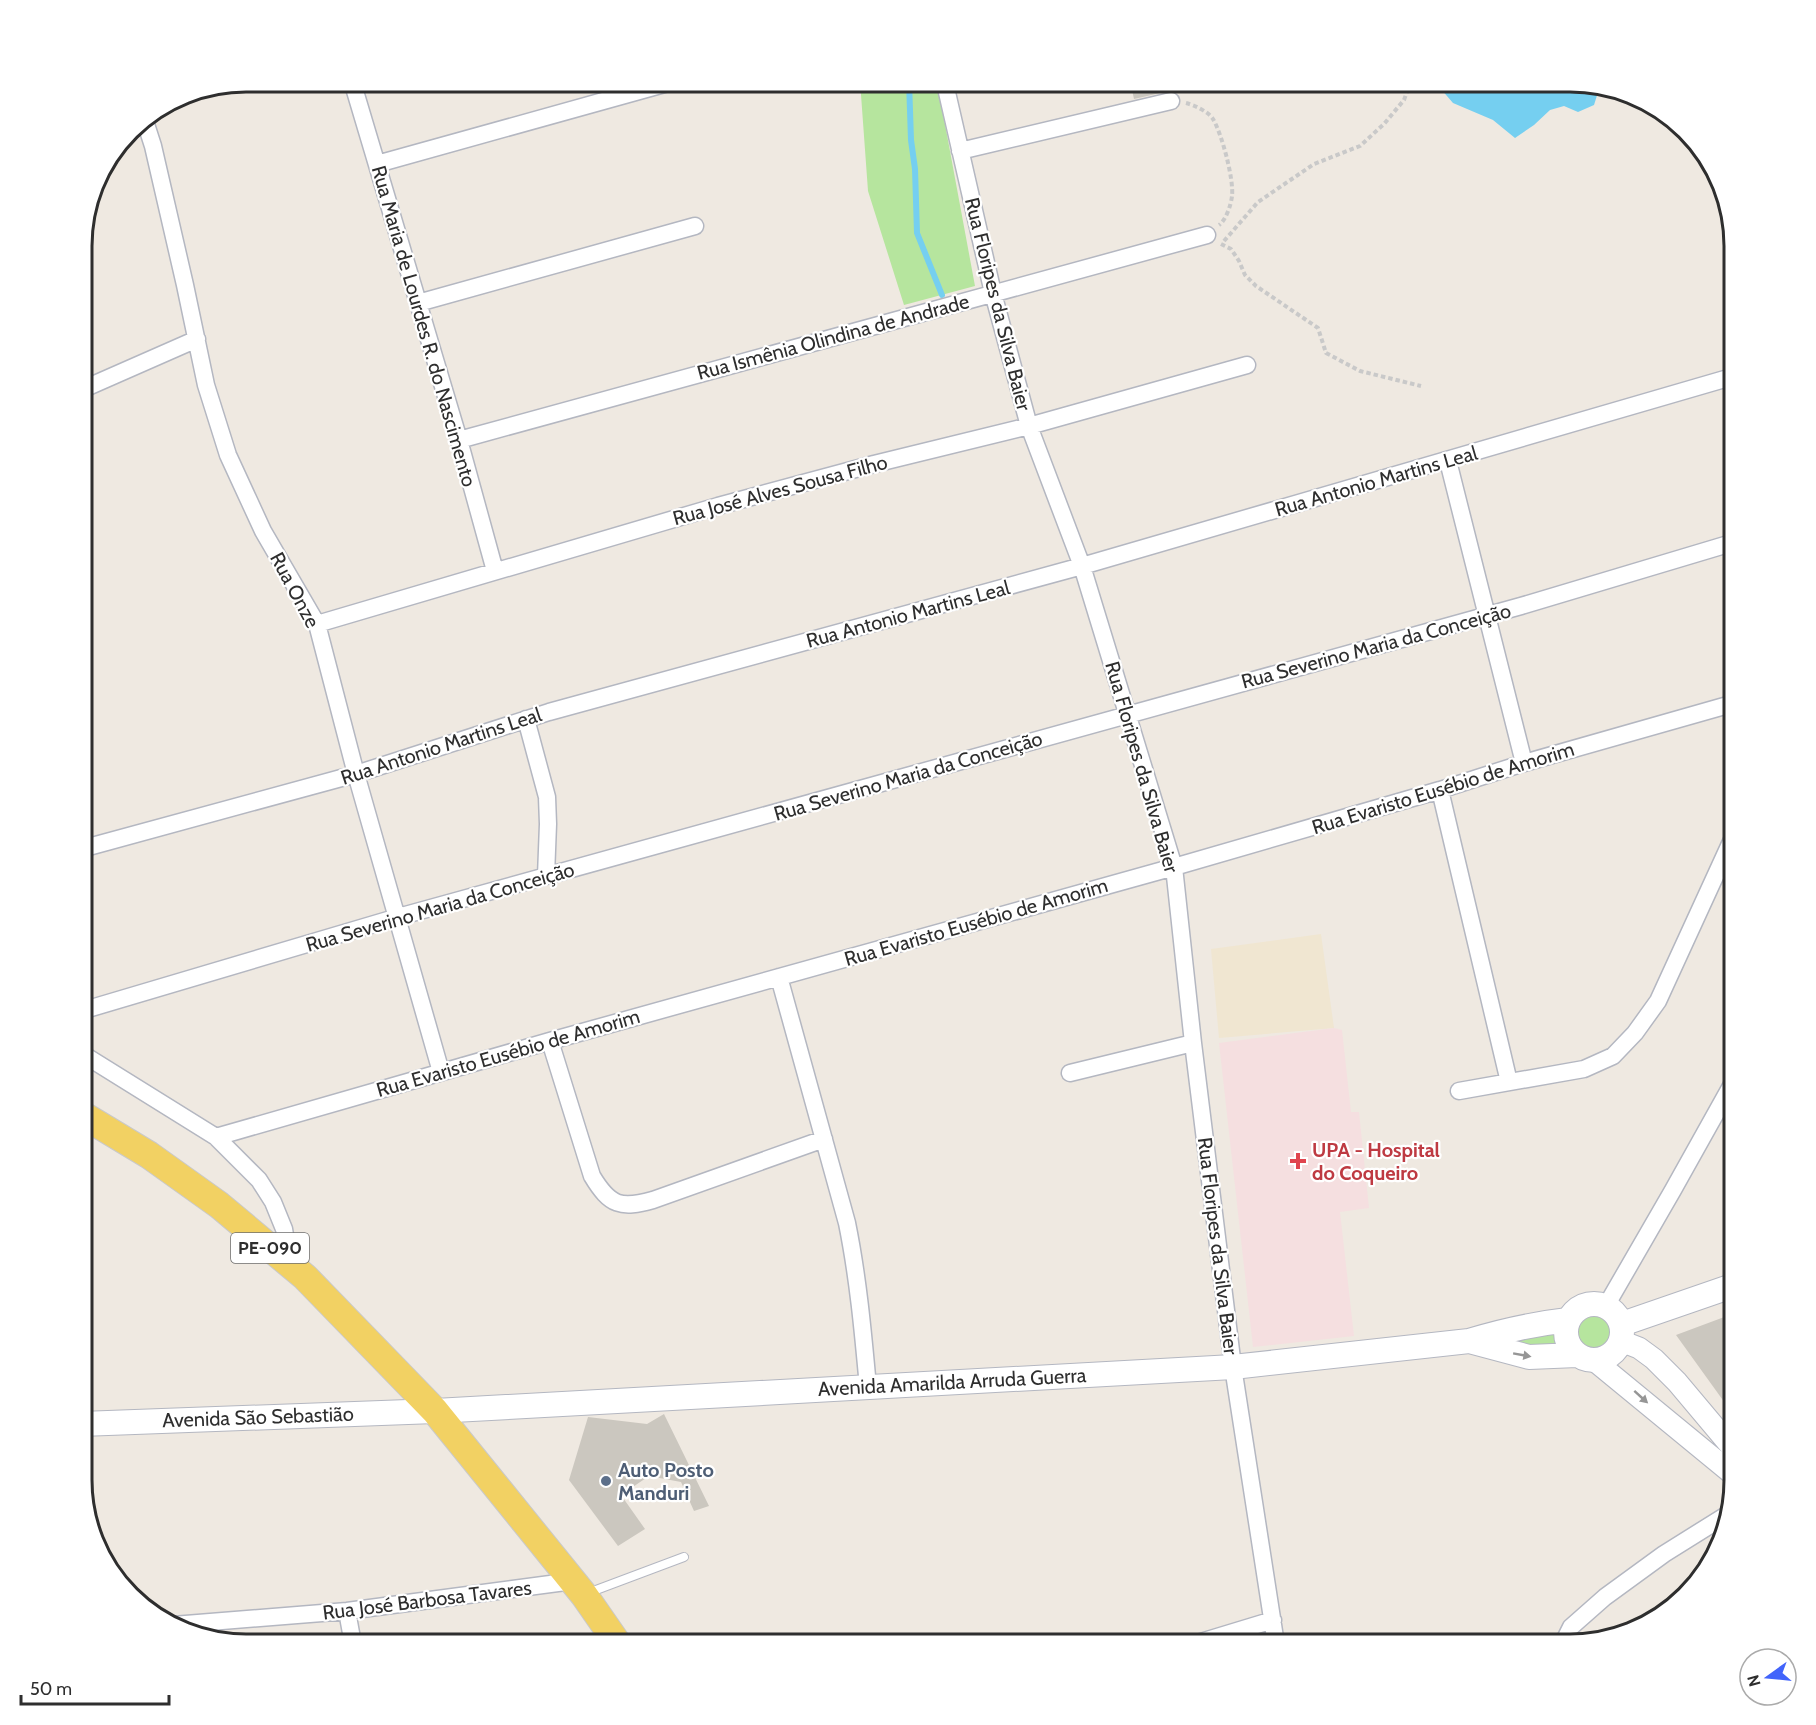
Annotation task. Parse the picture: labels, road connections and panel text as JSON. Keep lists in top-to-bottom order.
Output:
{
  "streets": {
    "main road": ["PE-090", "Avenida Amarilda Arruda Guerra", "Avenida São Sebastião"],
    "street": [
      "Rua Floripes da Silva Baier",
      "Rua Maria de Lourdes R. do Nascimento",
      "Rua Ismênia Olindina de Andrade",
      "Rua Antonio Martins Leal",
      "Rua José Alves Sousa Filho",
      "Rua Onze",
      "Rua Severino Maria da Conceição",
      "Rua Evaristo Eusébio de Amorim",
      "Rua José Barbosa Tavares"
    ]
  },
  "crossings": [
    ["Rua Floripes da Silva Baier", "Rua Ismênia Olindina de Andrade"],
    ["Rua Floripes da Silva Baier", "Rua Antonio Martins Leal"],
    ["Rua Floripes da Silva Baier", "Rua José Alves Sousa Filho"],
    ["Rua Floripes da Silva Baier", "Rua Severino Maria da Conceição"],
    ["Rua Floripes da Silva Baier", "Rua Evaristo Eusébio de Amorim"],
    ["Rua Floripes da Silva Baier", "Avenida Amarilda Arruda Guerra"],
    ["Rua Maria de Lourdes R. do Nascimento", "Rua Ismênia Olindina de Andrade"],
    ["Rua Maria de Lourdes R. do Nascimento", "Rua José Alves Sousa Filho"],
    ["Rua Antonio Martins Leal", "Rua Onze"],
    ["Rua José Alves Sousa Filho", "Rua Onze"],
    ["Rua Onze", "Rua Severino Maria da Conceição"],
    ["Rua Onze", "Rua Evaristo Eusébio de Amorim"],
    ["PE-090", "Avenida Amarilda Arruda Guerra"],
    ["PE-090", "Avenida São Sebastião"],
    ["PE-090", "Rua José Barbosa Tavares"],
    ["Avenida Amarilda Arruda Guerra", "Avenida São Sebastião"]
  ],
  "places": {
    "health": ["UPA - Hospital do Coqueiro"],
    "other": ["Auto Posto Manduri"]
  },
  "scale_bar": "50 m",
  "north": "left"
}
